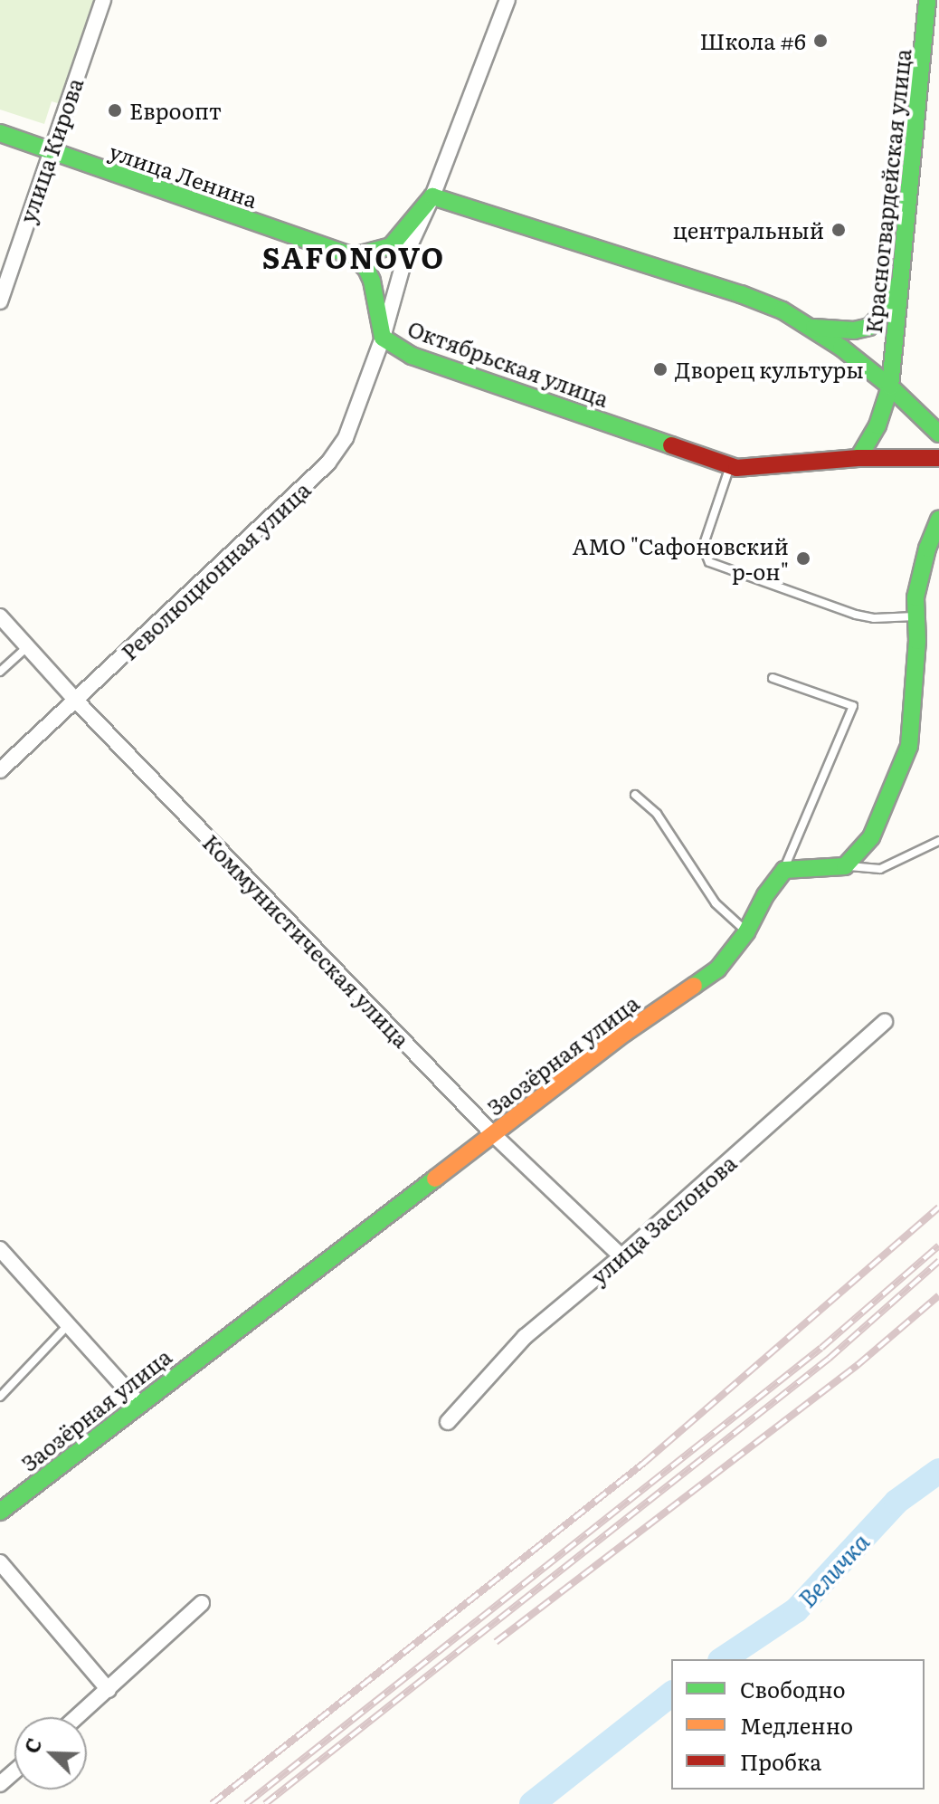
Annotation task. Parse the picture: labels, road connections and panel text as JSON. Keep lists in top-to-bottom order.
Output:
{
  "streets": {
    "street": [
      "улица Кирова",
      "улица Ленина",
      "Красногвардейская улица",
      "Октябрьская улица",
      "Революционная улица",
      "Коммунистическая улица",
      "Заозёрная улица",
      "улица Заслонова"
    ]
  },
  "crossings": [
    ["улица Кирова", "улица Ленина"],
    ["улица Ленина", "Октябрьская улица"],
    ["Красногвардейская улица", "Октябрьская улица"],
    ["Октябрьская улица", "Революционная улица"],
    ["Революционная улица", "Коммунистическая улица"],
    ["Коммунистическая улица", "Заозёрная улица"],
    ["Коммунистическая улица", "улица Заслонова"]
  ],
  "districts": ["SAFONOVO"],
  "water": ["Величка"],
  "places": [
    "Школа #6",
    "Евроопт",
    "центральный",
    "Дворец культуры",
    "АМО \"Сафоновский р-он\""
  ],
  "legend": ["Свободно", "Медленно", "Пробка"],
  "north": "top left"
}
